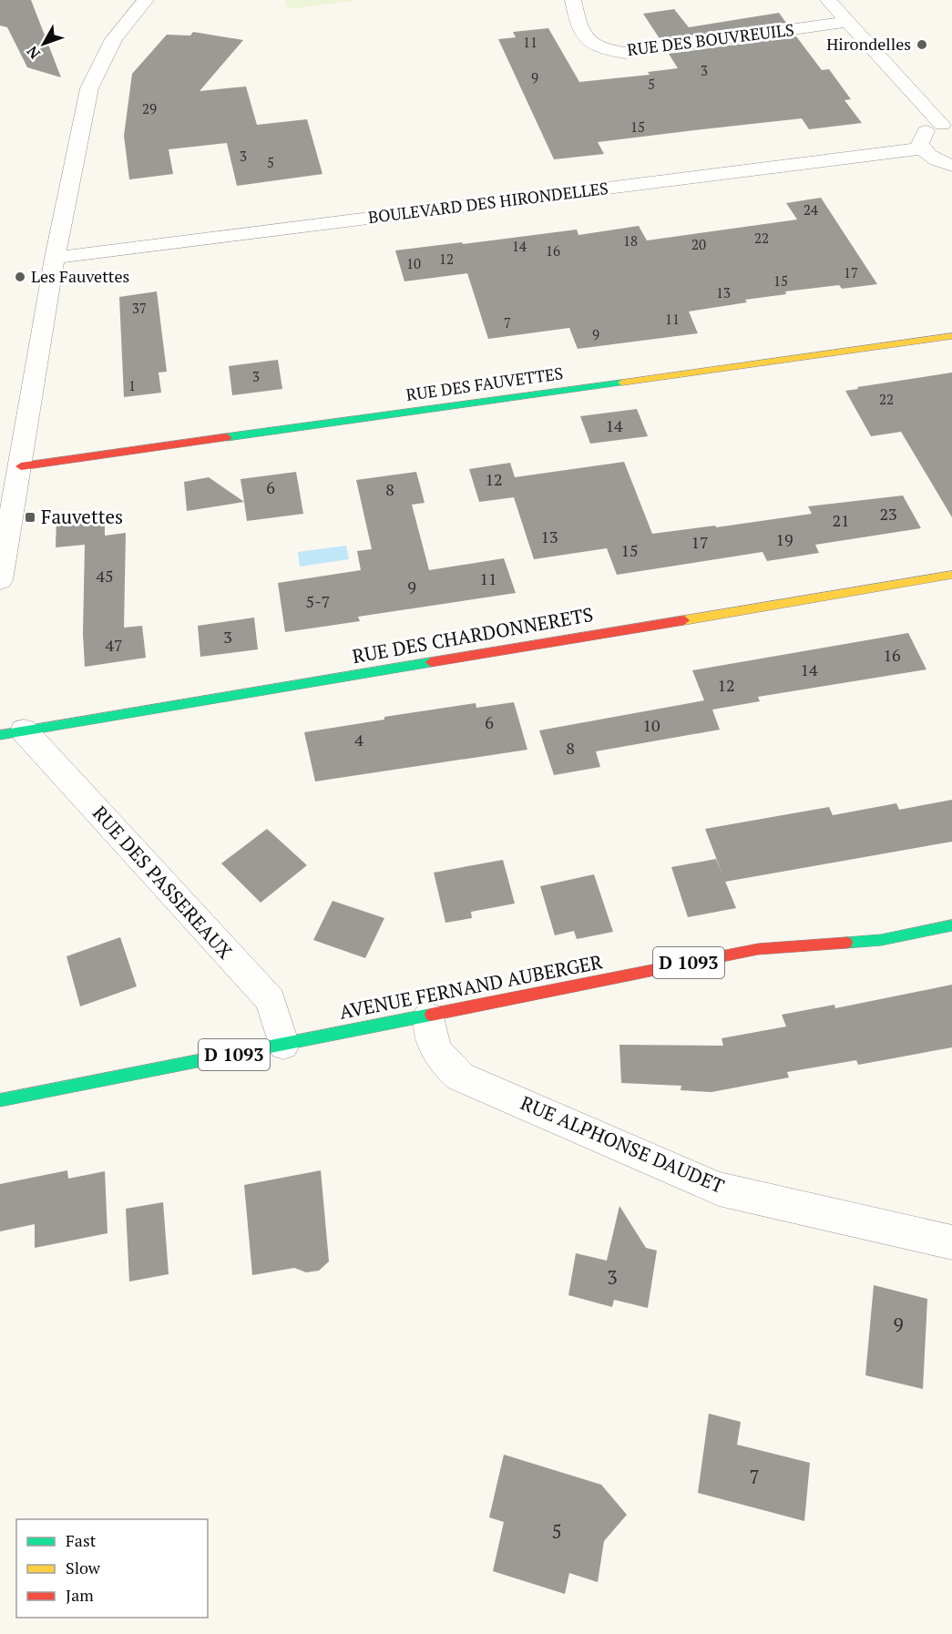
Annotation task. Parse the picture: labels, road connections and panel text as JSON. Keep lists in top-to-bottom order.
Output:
{
  "streets": {
    "street": [
      "RUE DES BOUVREUILS",
      "BOULEVARD DES HIRONDELLES",
      "RUE DES FAUVETTES",
      "RUE DES CHARDONNERETS",
      "RUE DES PASSEREAUX",
      "D 1093",
      "AVENUE FERNAND AUBERGER",
      "RUE ALPHONSE DAUDET"
    ]
  },
  "crossings": [
    ["RUE DES CHARDONNERETS", "RUE DES PASSEREAUX"],
    ["RUE DES PASSEREAUX", "AVENUE FERNAND AUBERGER"],
    ["AVENUE FERNAND AUBERGER", "RUE ALPHONSE DAUDET"]
  ],
  "places": {
    "other": ["Hirondelles", "Les Fauvettes"],
    "transit": ["Fauvettes"]
  },
  "house_numbers": [
    "11",
    "3",
    "9",
    "5",
    "29",
    "15",
    "3",
    "5",
    "24",
    "22",
    "18",
    "20",
    "14",
    "16",
    "12",
    "10",
    "17",
    "15",
    "13",
    "37",
    "11",
    "7",
    "9",
    "3",
    "1",
    "22",
    "14",
    "12",
    "6",
    "8",
    "23",
    "21",
    "13",
    "19",
    "17",
    "15",
    "45",
    "11",
    "9",
    "5-7",
    "3",
    "47",
    "16",
    "14",
    "12",
    "6",
    "10",
    "4",
    "8",
    "3",
    "9",
    "7",
    "5"
  ],
  "legend": ["Fast", "Slow", "Jam"],
  "north": "bottom left"
}
